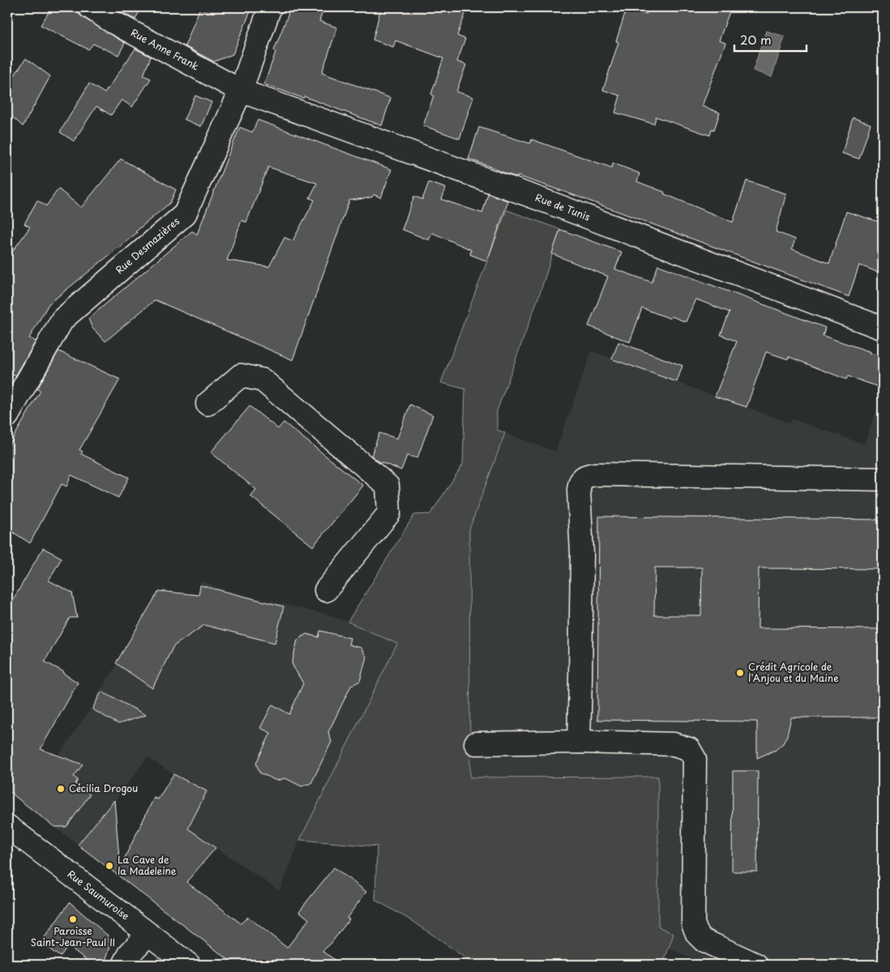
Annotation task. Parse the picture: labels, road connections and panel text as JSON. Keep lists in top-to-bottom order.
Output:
{
  "streets": {
    "street": [
      "Rue Anne Frank",
      "Rue de Tunis",
      "Rue Desmazières",
      "Rue Saumuroise"
    ]
  },
  "crossings": [
    ["Rue Anne Frank", "Rue de Tunis"],
    ["Rue Anne Frank", "Rue Desmazières"],
    ["Rue de Tunis", "Rue Desmazières"]
  ],
  "places": [
    "Crédit Agricole de l'Anjou et du Maine",
    "Cécilia Drogou",
    "La Cave de la Madeleine",
    "Paroisse Saint-Jean-Paul II"
  ],
  "scale_bar": "20 m"
}
